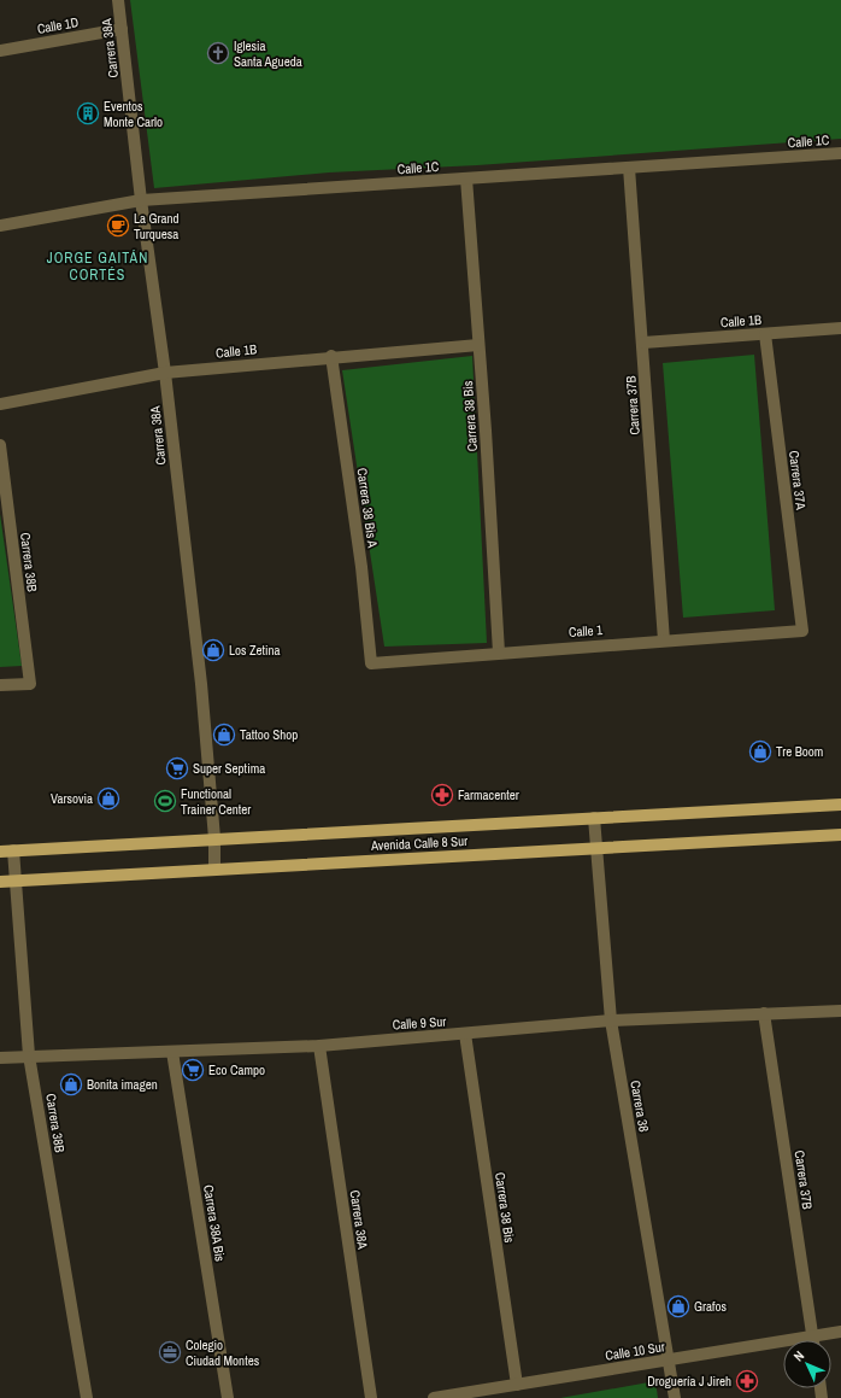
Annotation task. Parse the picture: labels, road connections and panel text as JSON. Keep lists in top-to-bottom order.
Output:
{
  "streets": {
    "main road": ["Avenida Calle 8 Sur"],
    "street": [
      "Calle 1D",
      "Carrera 38A",
      "Calle 1C",
      "Calle 1B",
      "Carrera 37B",
      "Carrera 38 Bis",
      "Carrera 37A",
      "Carrera 38 Bis A",
      "Carrera 38B",
      "Calle 1",
      "Calle 9 Sur",
      "Carrera 38",
      "Carrera 38A Bis",
      "Calle 10 Sur"
    ]
  },
  "crossings": [
    ["Calle 1D", "Carrera 38A"],
    ["Carrera 38A", "Calle 1C"],
    ["Carrera 38A", "Calle 1B"],
    ["Carrera 38A", "Avenida Calle 8 Sur"],
    ["Carrera 38A", "Calle 9 Sur"],
    ["Calle 1C", "Carrera 37B"],
    ["Calle 1C", "Carrera 38 Bis"],
    ["Calle 1B", "Carrera 37B"],
    ["Calle 1B", "Carrera 38 Bis"],
    ["Calle 1B", "Carrera 37A"],
    ["Calle 1B", "Carrera 38 Bis A"],
    ["Carrera 37B", "Calle 1"],
    ["Carrera 37B", "Calle 9 Sur"],
    ["Carrera 37B", "Calle 10 Sur"],
    ["Carrera 38 Bis", "Calle 1"],
    ["Carrera 38 Bis", "Calle 9 Sur"],
    ["Carrera 38 Bis", "Calle 10 Sur"],
    ["Carrera 37A", "Calle 1"],
    ["Carrera 38 Bis A", "Calle 1"],
    ["Carrera 38B", "Avenida Calle 8 Sur"],
    ["Carrera 38B", "Calle 9 Sur"],
    ["Avenida Calle 8 Sur", "Carrera 38"],
    ["Calle 9 Sur", "Carrera 38"],
    ["Calle 9 Sur", "Carrera 38A Bis"],
    ["Carrera 38", "Calle 10 Sur"]
  ],
  "districts": ["JORGE GAITÁN CORTÉS"],
  "places": {
    "church": ["Iglesia Santa Agueda"],
    "building": ["Eventos Monte Carlo"],
    "cafe": ["La Grand Turquesa"],
    "shop": [
      "Los Zetina",
      "Tattoo Shop",
      "Tre Boom",
      "Varsovia",
      "Bonita imagen",
      "Grafos"
    ],
    "supermarket": ["Super Septima", "Eco Campo"],
    "pharmacy": ["Farmacenter", "Droguería J Jireh"],
    "sports": ["Functional Trainer Center"],
    "office": ["Colegio Ciudad Montes"]
  },
  "north": "top left"
}
